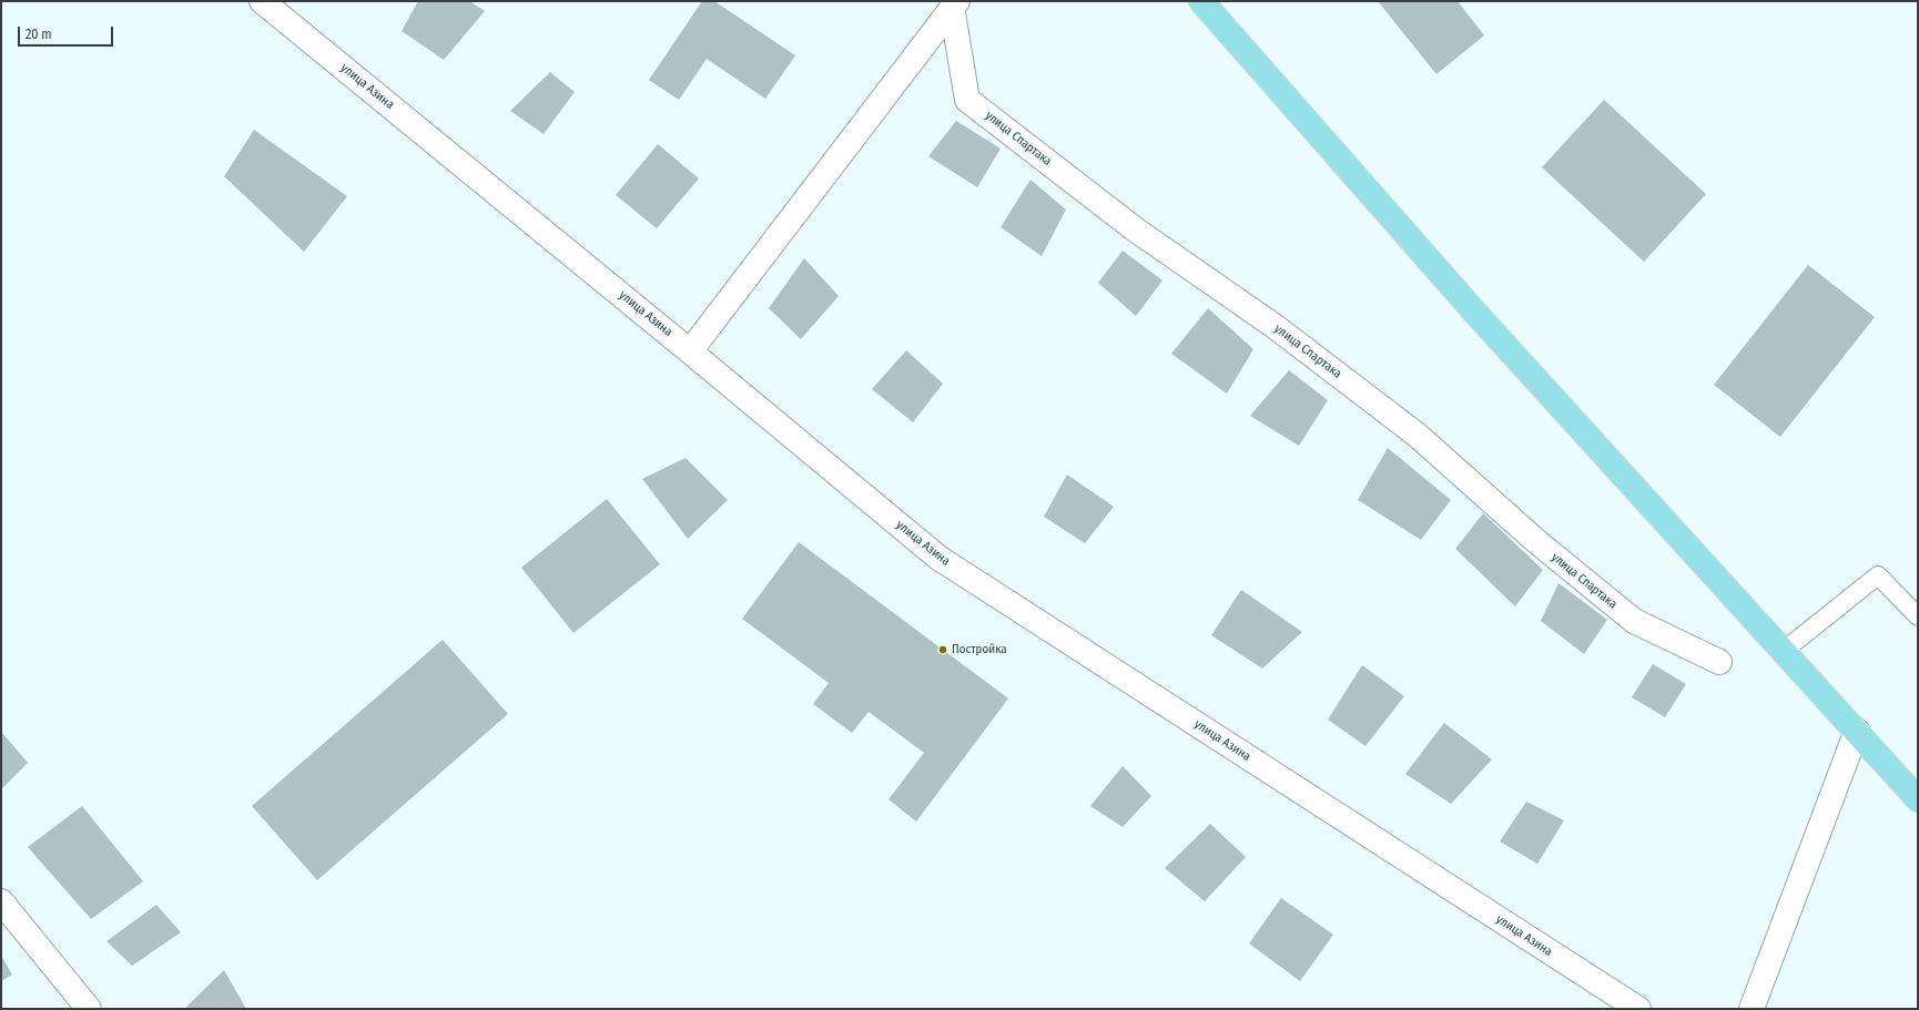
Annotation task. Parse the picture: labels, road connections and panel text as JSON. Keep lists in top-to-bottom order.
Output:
{
  "streets": {
    "street": ["улица Азина", "улица Спартака"]
  },
  "places": ["Постройка"],
  "scale_bar": "20 m"
}
